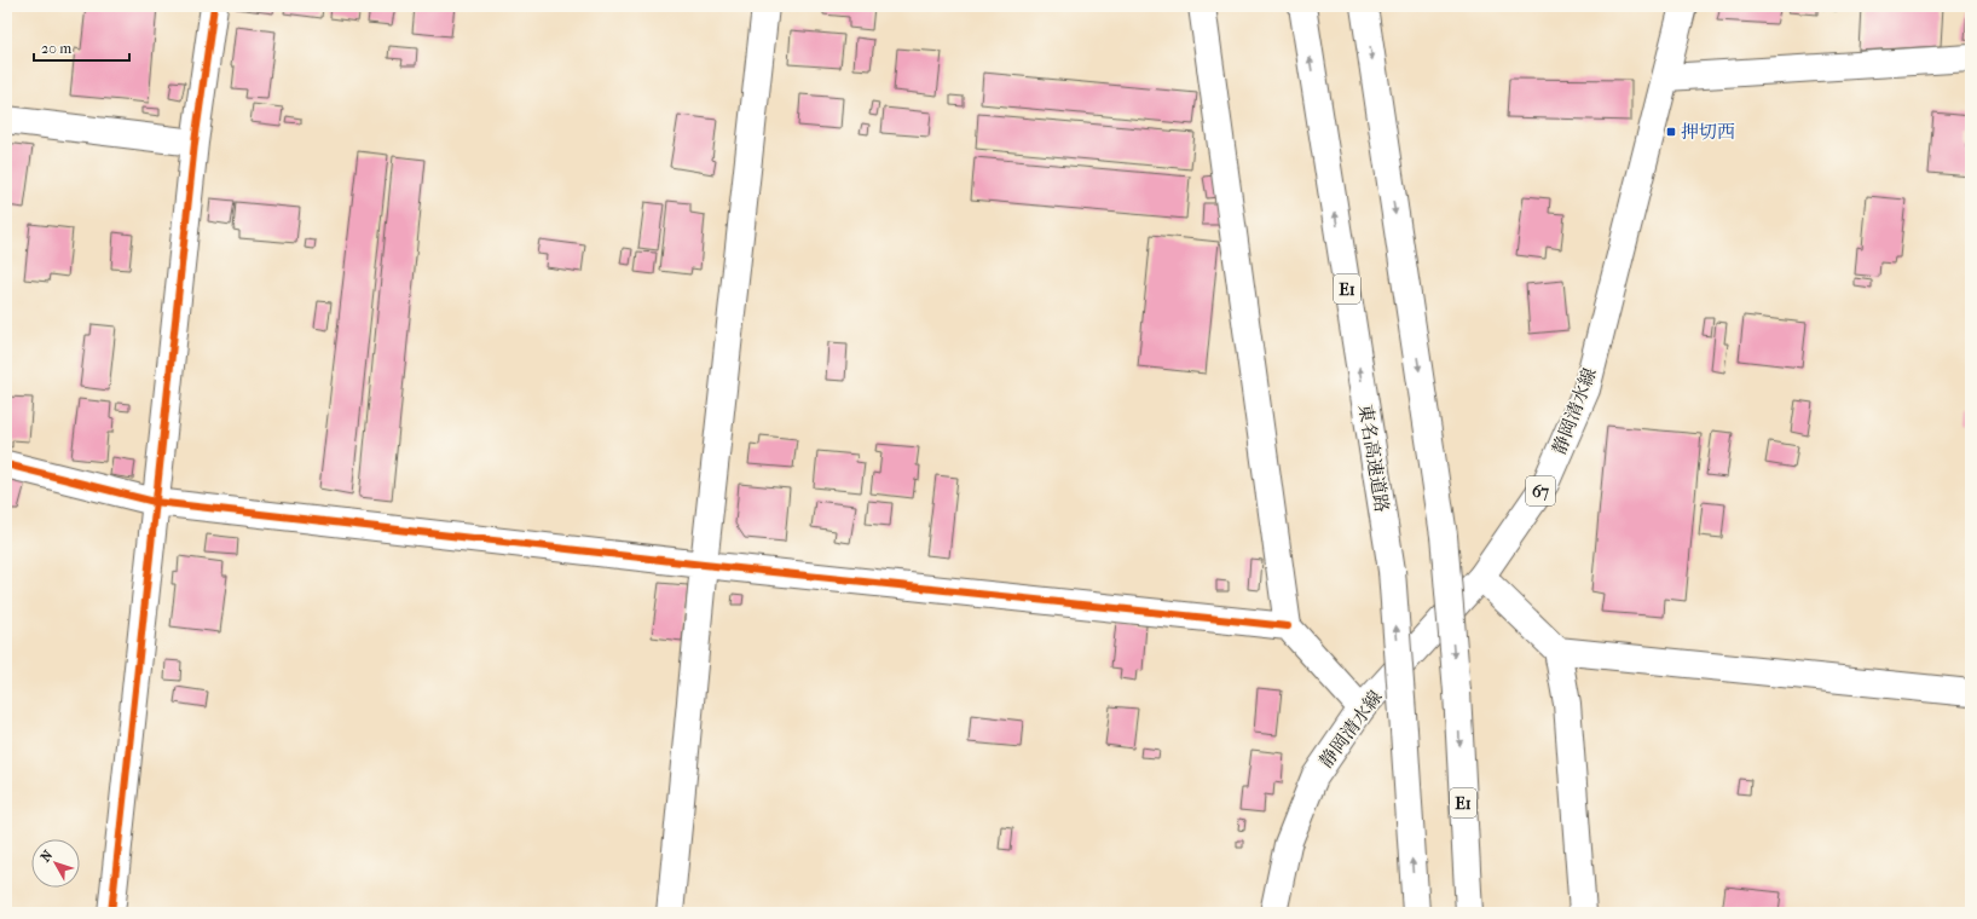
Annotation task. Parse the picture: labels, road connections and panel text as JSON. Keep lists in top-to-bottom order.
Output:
{
  "streets": {
    "main road": [
      "E1",
      "静岡清水線",
      "東名高速道路",
      "67"
    ]
  },
  "places": {
    "transit": ["押切西"]
  },
  "scale_bar": "20 m",
  "north": "top left"
}
